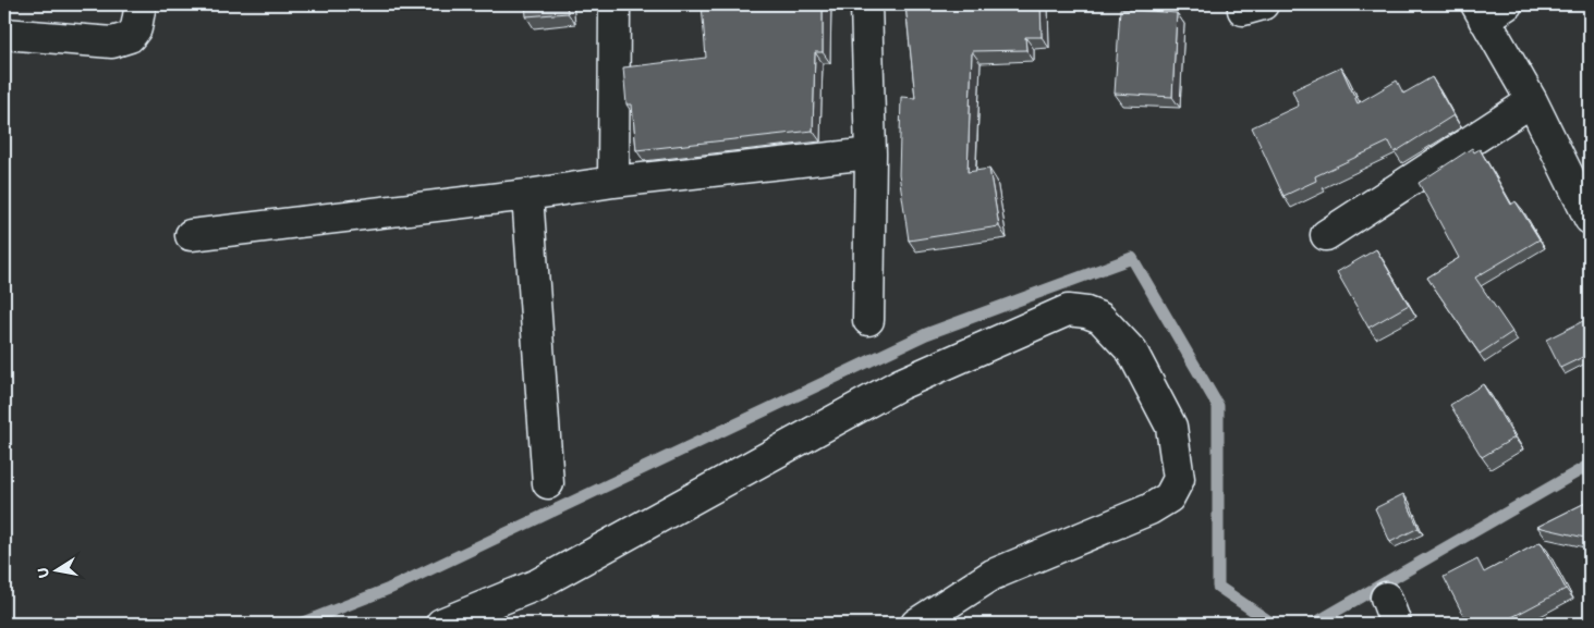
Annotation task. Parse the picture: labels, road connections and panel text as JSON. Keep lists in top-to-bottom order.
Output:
{
  "north": "left"
}
